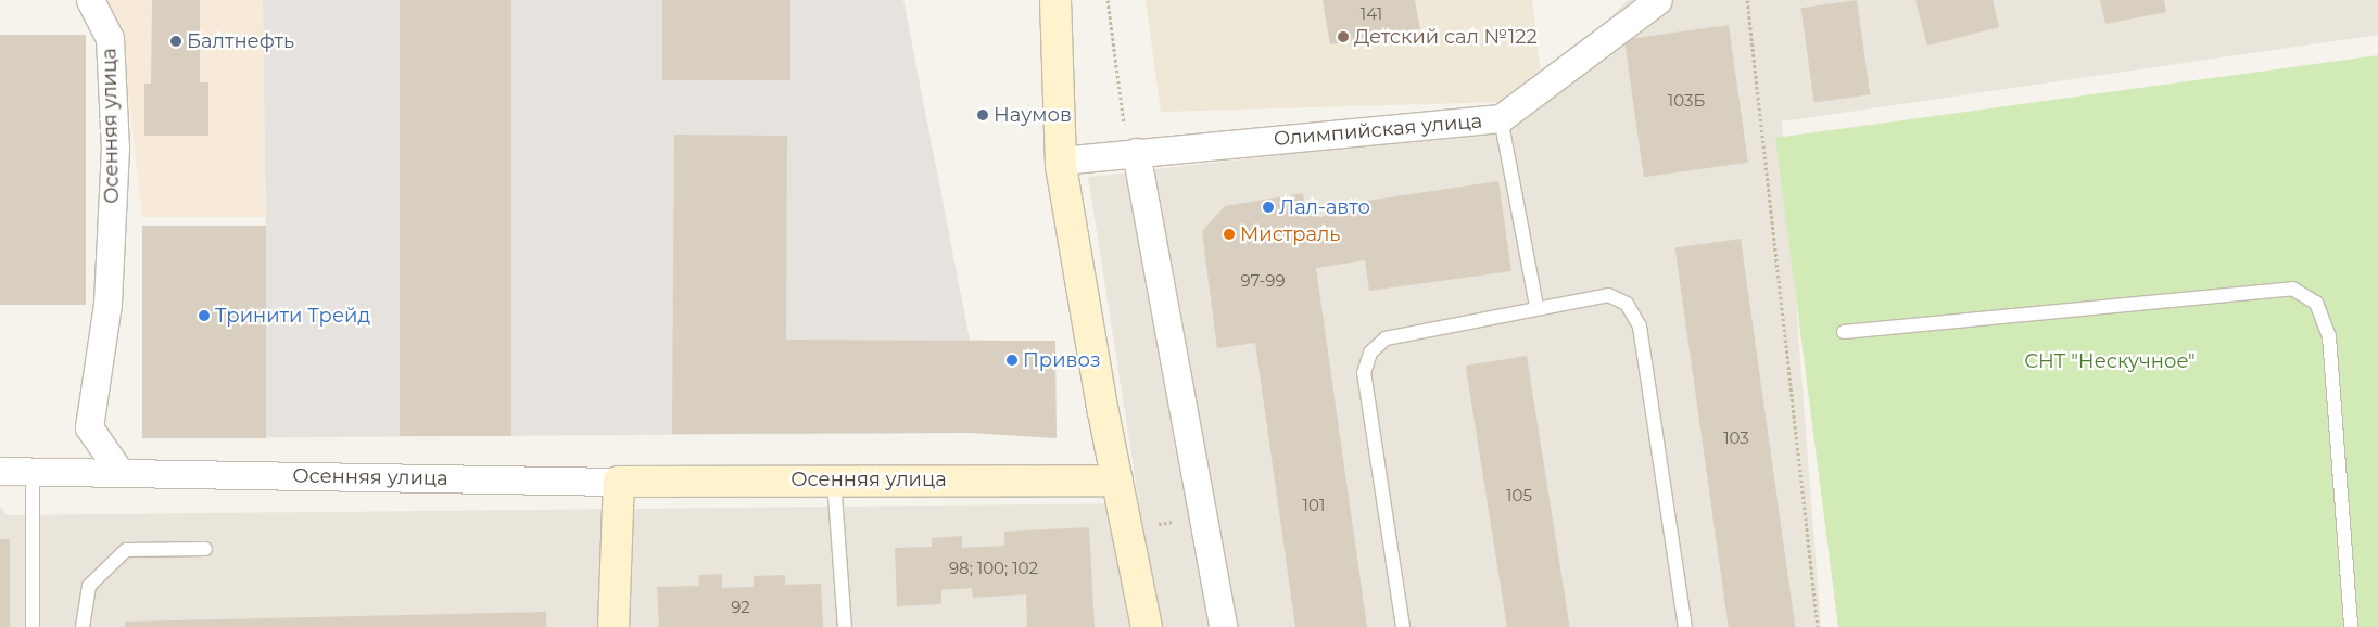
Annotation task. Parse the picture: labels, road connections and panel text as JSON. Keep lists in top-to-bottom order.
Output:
{
  "streets": {
    "street": ["Осенняя улица", "Олимпийская улица"]
  },
  "parks": ["СНТ \"Нескучное\""],
  "places": [
    "Детский сал №122",
    "Балтнефть",
    "Наумов",
    "Лал-авто",
    "Мистраль",
    "Тринити Трейд",
    "Привоз"
  ],
  "house_numbers": [
    "141",
    "103Б",
    "97-99",
    "103",
    "105",
    "101",
    "98; 100; 102",
    "92"
  ]
}
